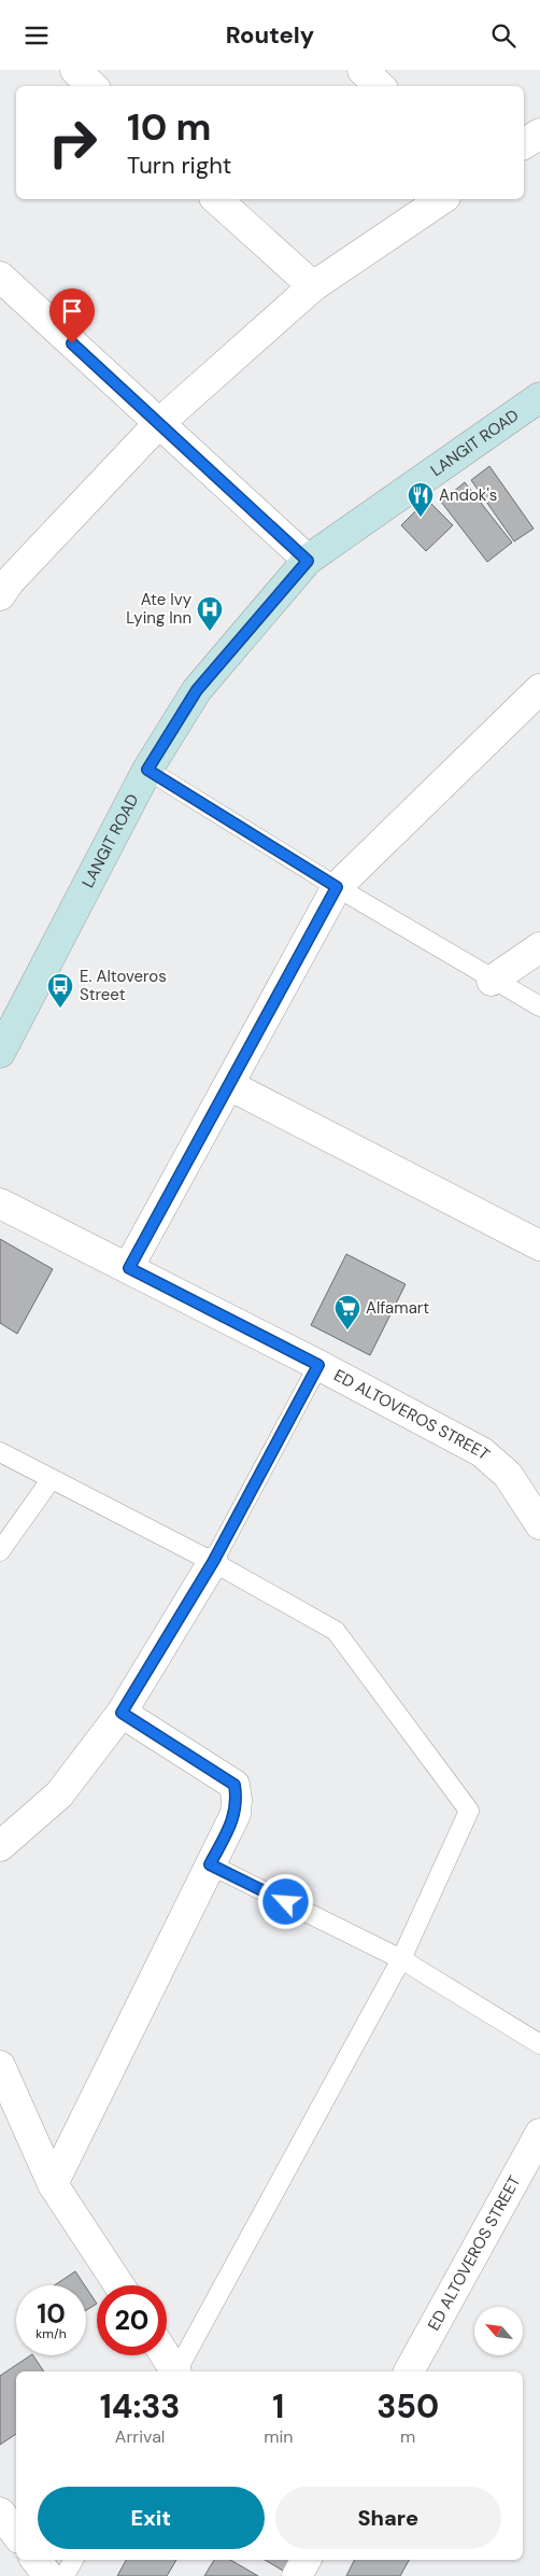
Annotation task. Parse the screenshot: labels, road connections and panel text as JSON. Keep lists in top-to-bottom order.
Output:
{
  "streets": {
    "main road": ["LANGIT ROAD"],
    "street": ["ED ALTOVEROS STREET"]
  },
  "places": {
    "restaurant": ["Andok's"],
    "hospital": ["Ate Ivy Lying Inn"],
    "bus stop": ["E. Altoveros Street"],
    "supermarket": ["Alfamart"]
  },
  "north": "top left",
  "page": {
    "header": "Routely",
    "turn": ["10 m", "Turn right"],
    "speed": "10 km/h",
    "limit": "20",
    "eta": [
      "14:33",
      "Arrival",
      "1",
      "min",
      "350",
      "m"
    ],
    "buttons": ["Exit", "Share"]
  }
}
